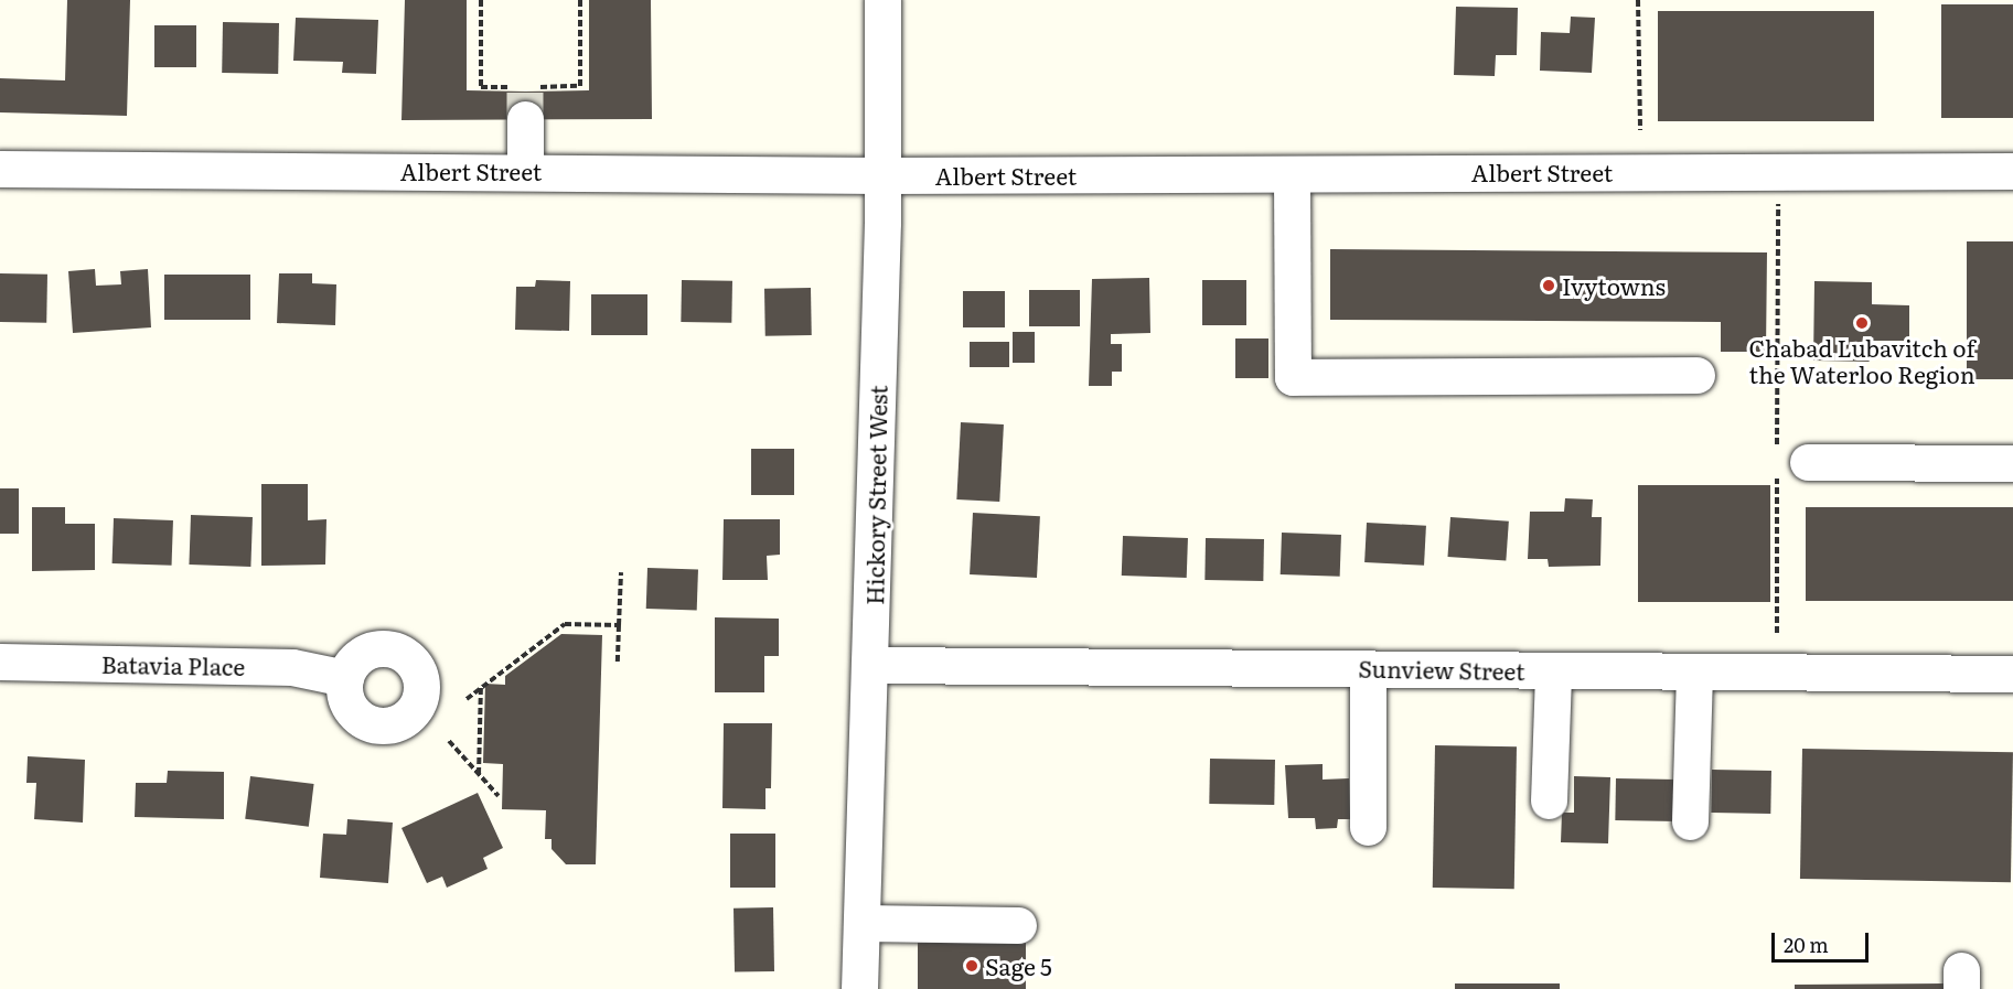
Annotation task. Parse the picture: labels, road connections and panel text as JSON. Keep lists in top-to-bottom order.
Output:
{
  "streets": {
    "street": [
      "Albert Street",
      "Hickory Street West",
      "Batavia Place",
      "Sunview Street"
    ]
  },
  "crossings": [
    ["Albert Street", "Hickory Street West"],
    ["Hickory Street West", "Sunview Street"]
  ],
  "places": ["Ivytowns", "Chabad Lubavitch of the Waterloo Region", "Sage 5"],
  "scale_bar": "20 m"
}
